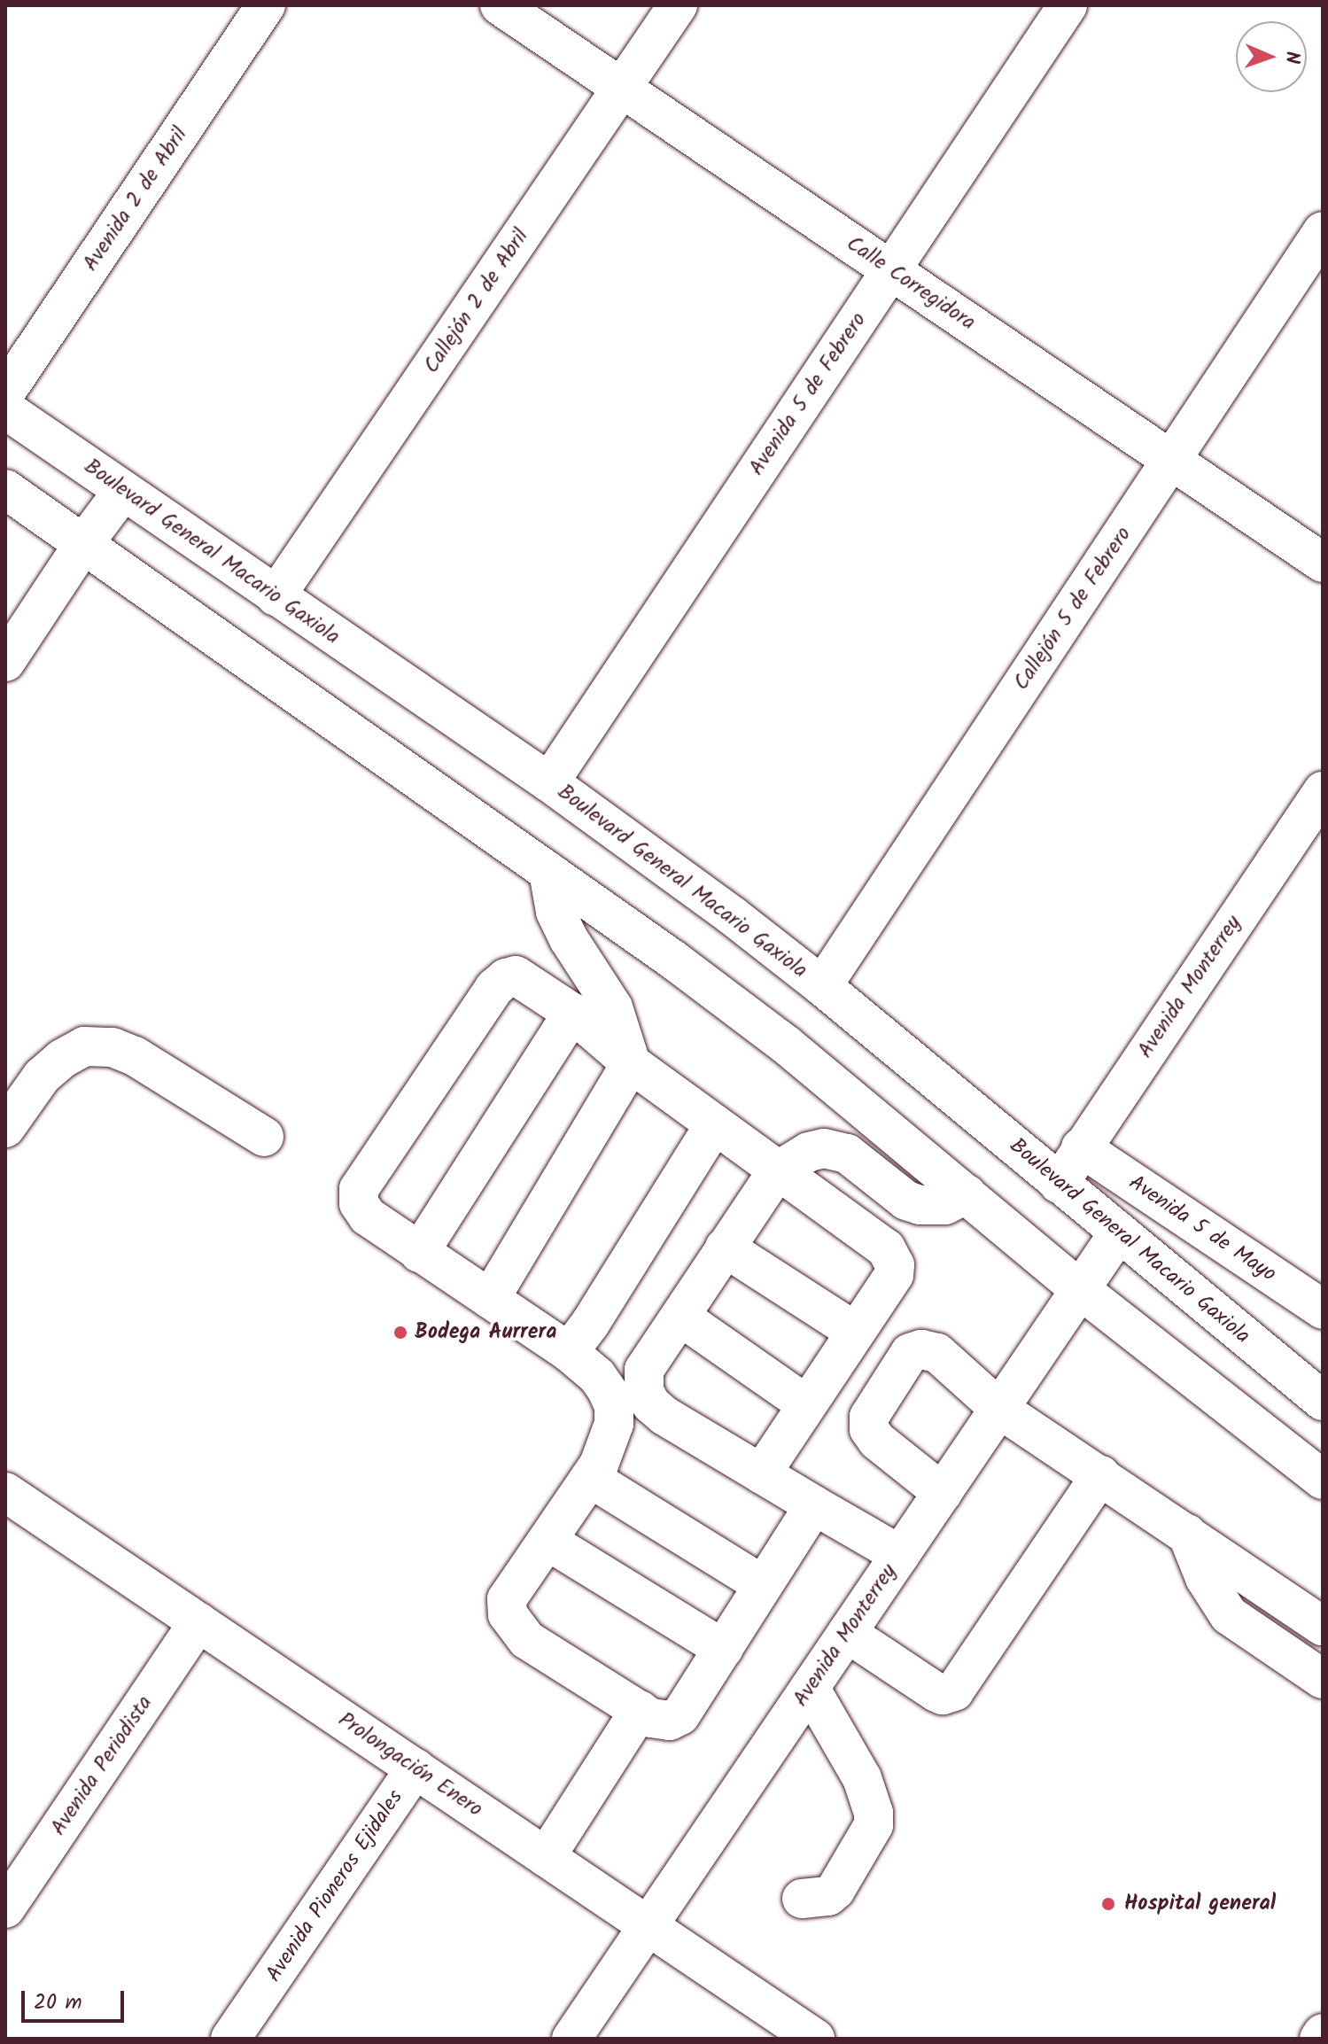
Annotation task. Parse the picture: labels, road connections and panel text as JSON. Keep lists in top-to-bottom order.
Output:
{
  "streets": {
    "street": [
      "Avenida 2 de Abril",
      "Calle Corregidora",
      "Callejón 2 de Abril",
      "Avenida 5 de Febrero",
      "Boulevard General Macario Gaxiola",
      "Callejón 5 de Febrero",
      "Avenida Monterrey",
      "Avenida 5 de Mayo",
      "Prolongación Enero",
      "Avenida Periodista",
      "Avenida Pioneros Ejidales"
    ]
  },
  "crossings": [
    ["Calle Corregidora", "Callejón 2 de Abril"],
    ["Calle Corregidora", "Avenida 5 de Febrero"],
    ["Calle Corregidora", "Callejón 5 de Febrero"],
    ["Callejón 2 de Abril", "Boulevard General Macario Gaxiola"],
    ["Avenida 5 de Febrero", "Boulevard General Macario Gaxiola"],
    ["Boulevard General Macario Gaxiola", "Callejón 5 de Febrero"],
    ["Boulevard General Macario Gaxiola", "Avenida Monterrey"],
    ["Avenida Monterrey", "Avenida 5 de Mayo"],
    ["Avenida Monterrey", "Prolongación Enero"],
    ["Prolongación Enero", "Avenida Periodista"],
    ["Prolongación Enero", "Avenida Pioneros Ejidales"]
  ],
  "places": ["Bodega Aurrera", "Hospital general"],
  "scale_bar": "20 m",
  "north": "right"
}
